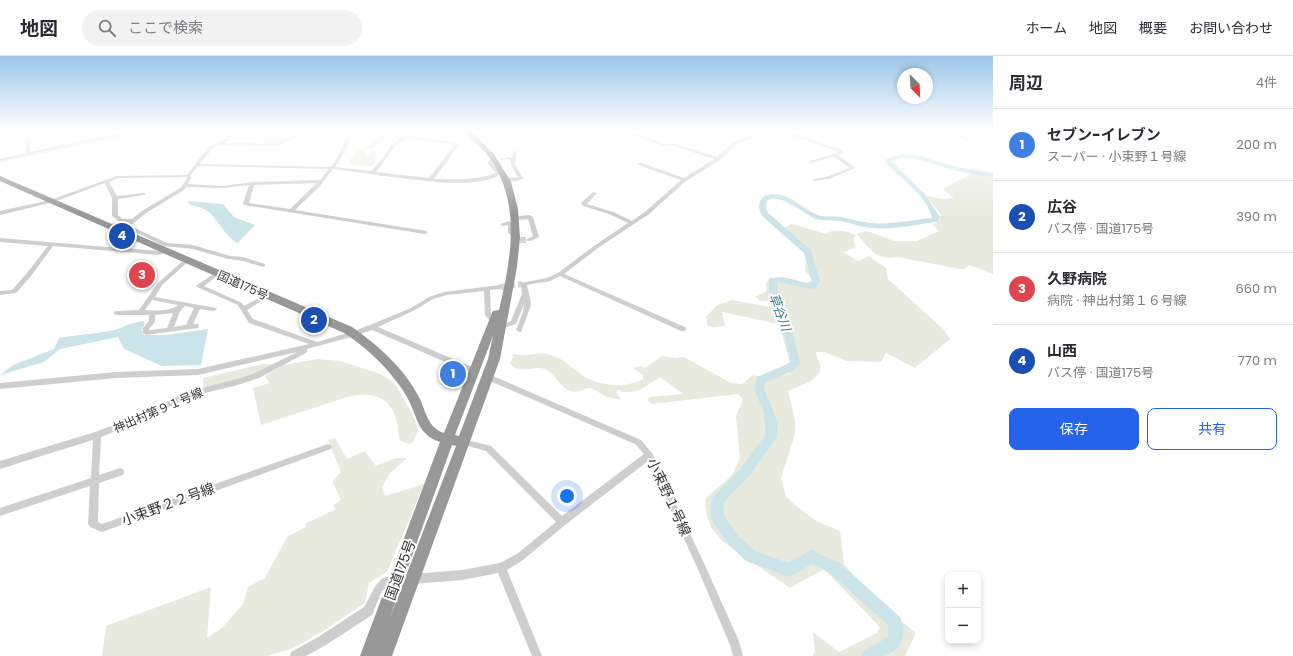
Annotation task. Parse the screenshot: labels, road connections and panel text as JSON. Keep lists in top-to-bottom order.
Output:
{
  "streets": {
    "highway": ["国道175号"],
    "street": ["神出村第９１号線", "小束野１号線", "小束野２２号線"]
  },
  "crossings": [
    ["神出村第９１号線", "小束野２２号線"]
  ],
  "water": ["草谷川"],
  "north": "bottom right",
  "page": {
    "header": "地図",
    "search": "ここで検索",
    "nav": [
      "ホーム",
      "地図",
      "概要",
      "お問い合わせ"
    ],
    "heading": ["周辺", "4件"],
    "list": [
      {
        "mark": "1",
        "name": "セブン-イレブン",
        "note": "スーパー · 小束野１号線",
        "value": "200 m"
      },
      {
        "mark": "2",
        "name": "広谷",
        "note": "バス停 · 国道175号",
        "value": "390 m"
      },
      {
        "mark": "3",
        "name": "久野病院",
        "note": "病院 · 神出村第１６号線",
        "value": "660 m"
      },
      {
        "mark": "4",
        "name": "山西",
        "note": "バス停 · 国道175号",
        "value": "770 m"
      }
    ],
    "pins": [
      "4",
      "3",
      "2",
      "1"
    ],
    "buttons": ["保存", "共有"],
    "map_buttons": ["+", "−"]
  }
}
